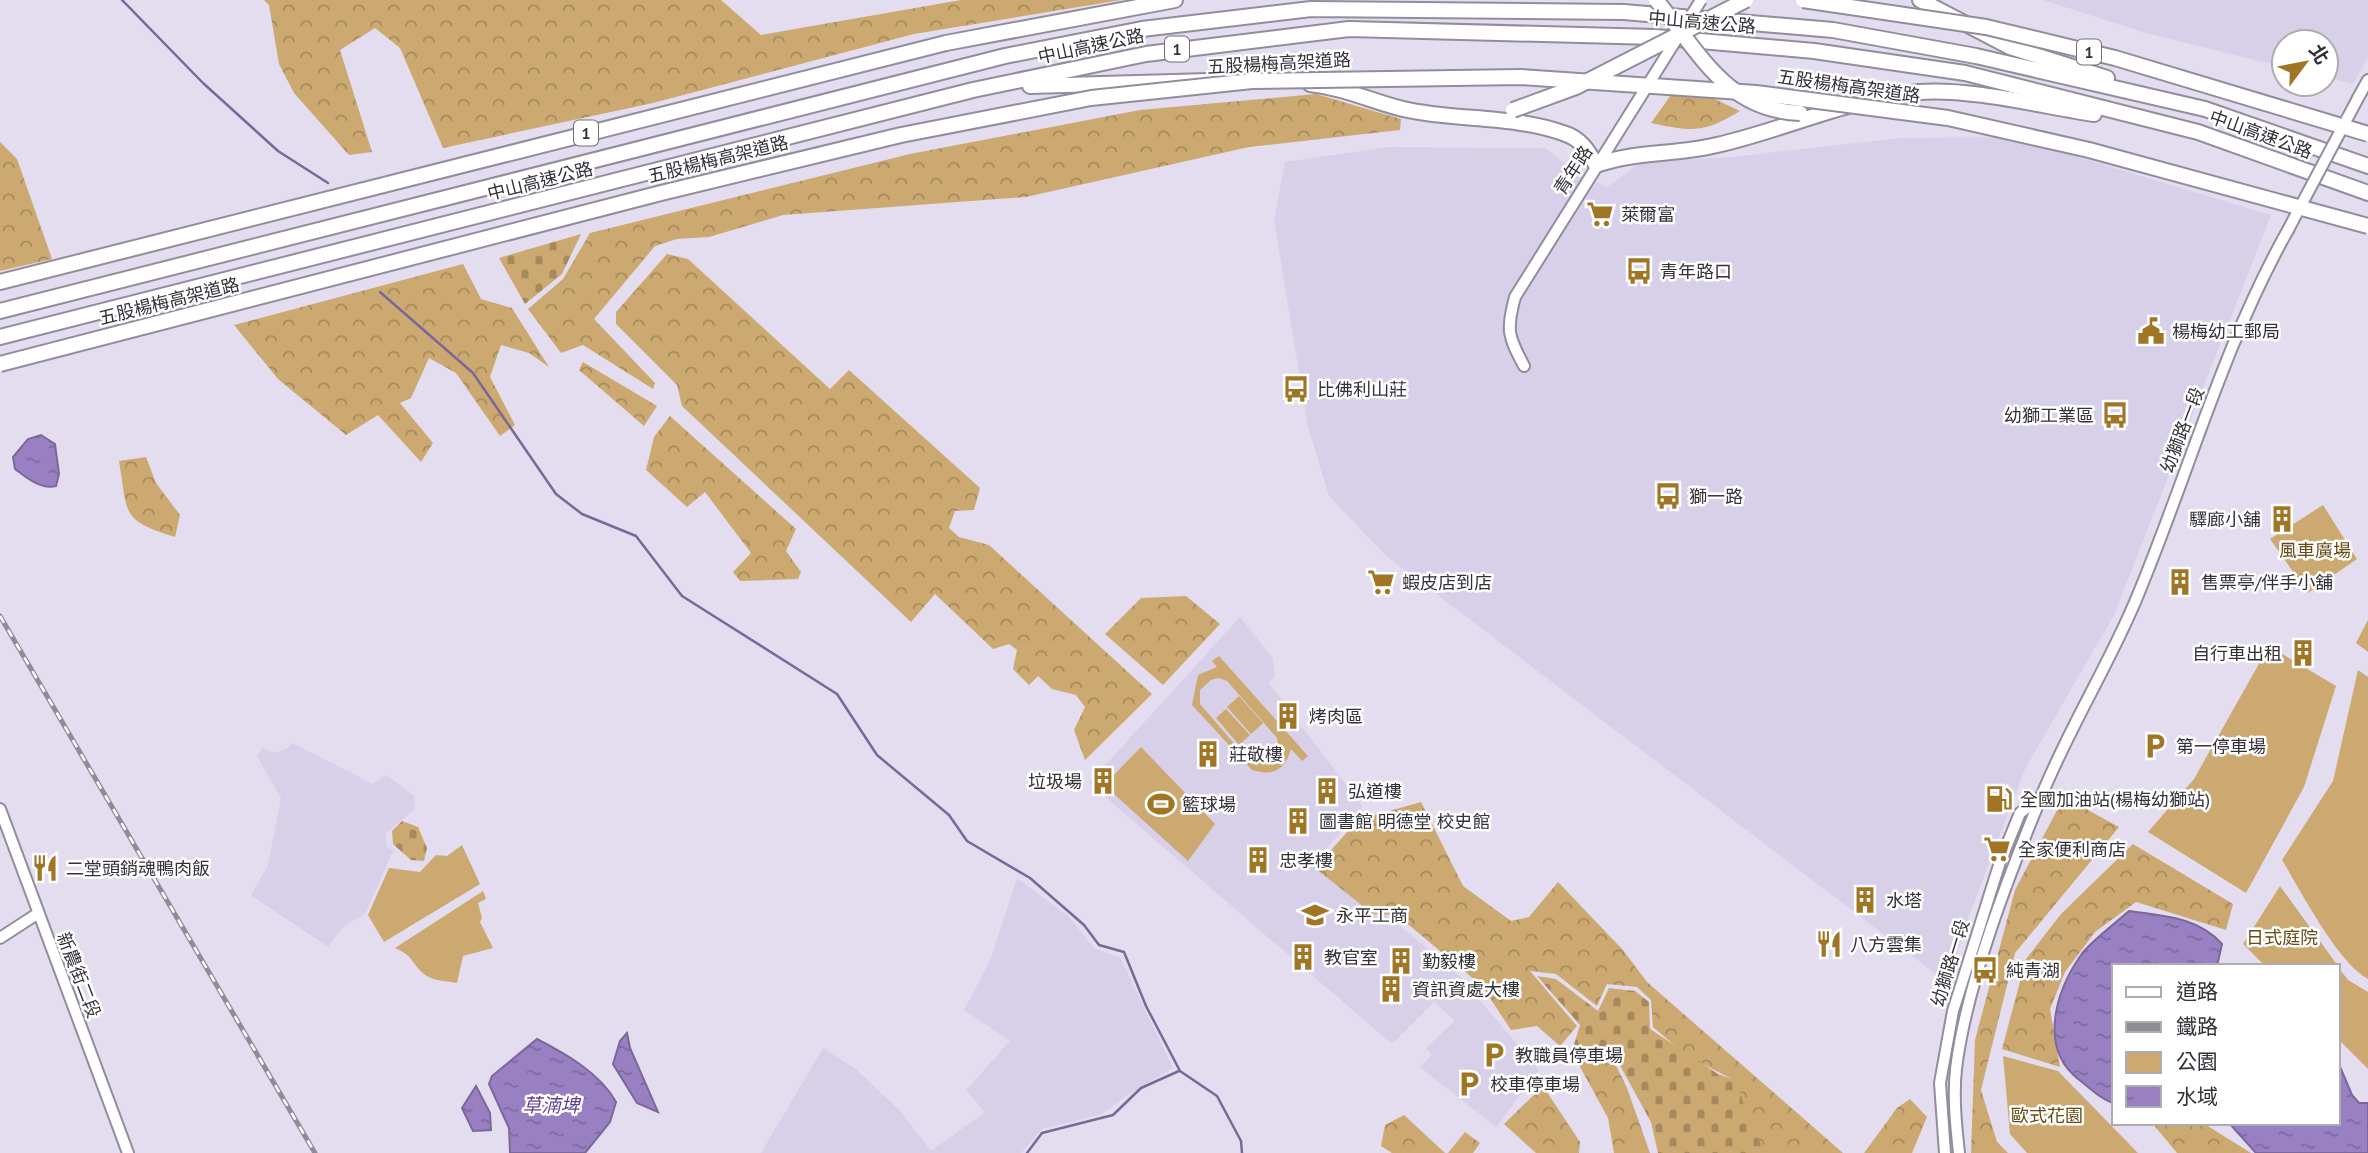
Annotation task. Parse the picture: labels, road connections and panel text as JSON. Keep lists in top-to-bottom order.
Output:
{
  "streets": {
    "highway": ["中山高速公路", "1", "五股楊梅高架道路"],
    "street": ["青年路", "幼獅路一段", "新農街二段"]
  },
  "water": ["草湳埤"],
  "parks": ["風車廣場", "日式庭院", "歐式花園"],
  "places": {
    "supermarket": ["萊爾富", "蝦皮店到店", "全家便利商店"],
    "bus stop": [
      "青年路口",
      "比佛利山莊",
      "幼獅工業區",
      "獅一路",
      "純青湖"
    ],
    "public building": ["楊梅幼工郵局"],
    "building": [
      "驛廊小舖",
      "售票亭/伴手小舖",
      "自行車出租",
      "烤肉區",
      "莊敬樓",
      "垃圾場",
      "弘道樓",
      "圖書館 明德堂 校史館",
      "忠孝樓",
      "水塔",
      "教官室",
      "勤毅樓",
      "資訊資處大樓"
    ],
    "parking": ["第一停車場", "教職員停車場", "校車停車場"],
    "fuel station": ["全國加油站(楊梅幼獅站)"],
    "sports": ["籃球場"],
    "restaurant": ["二堂頭銷魂鴨肉飯", "八方雲集"],
    "school or university": ["永平工商"]
  },
  "legend": [
    "道路",
    "鐵路",
    "公園",
    "水域"
  ],
  "north": "top right"
}
